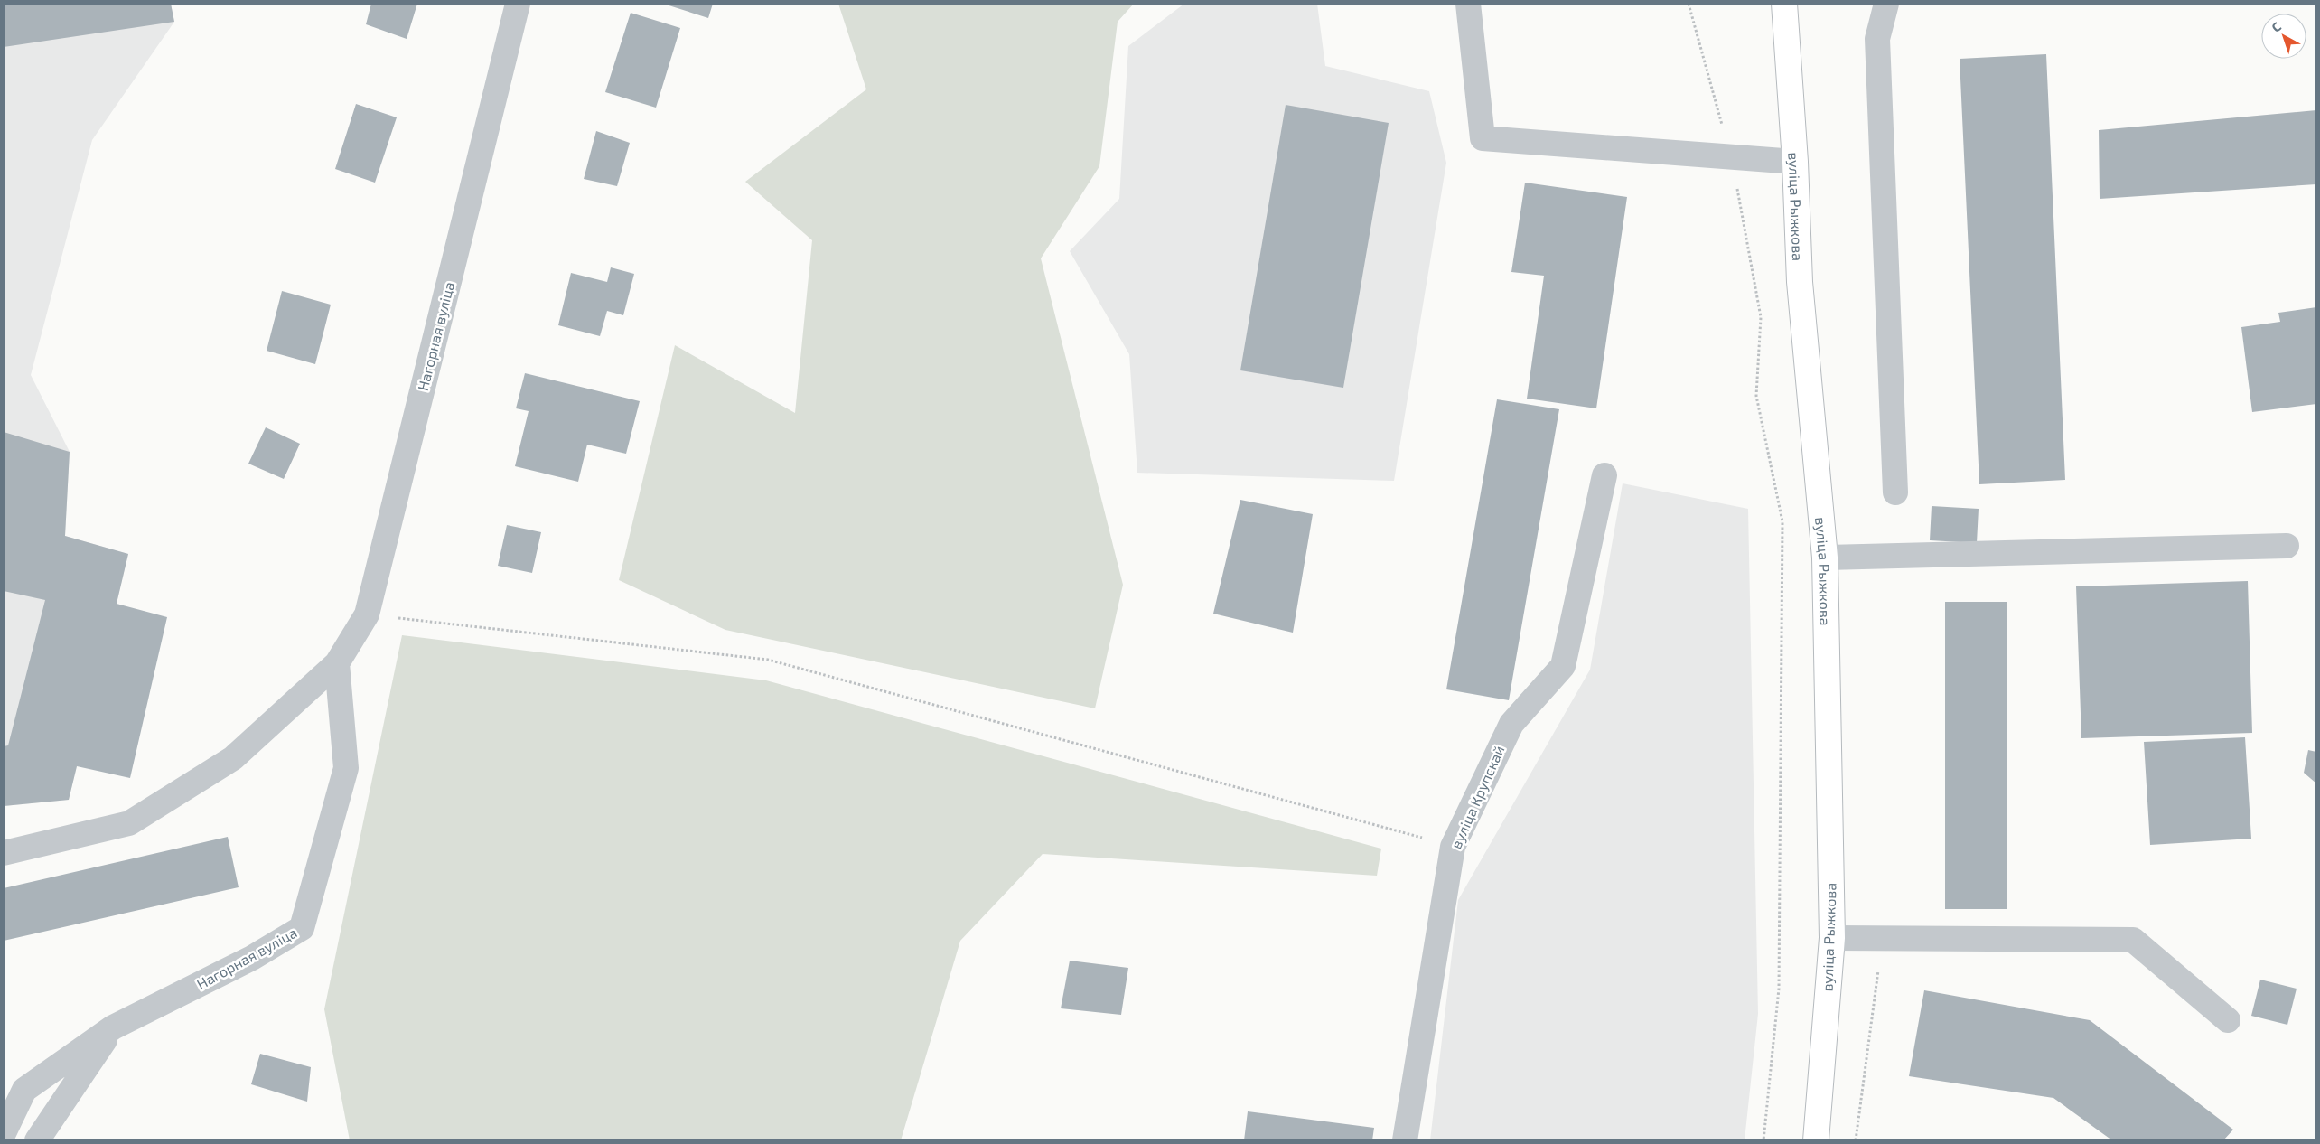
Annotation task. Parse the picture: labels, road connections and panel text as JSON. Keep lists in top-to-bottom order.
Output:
{
  "streets": {
    "main road": ["вуліца Рыжкова"],
    "street": ["Нагорная вуліца", "вуліца Крупскай"]
  },
  "north": "top left"
}
